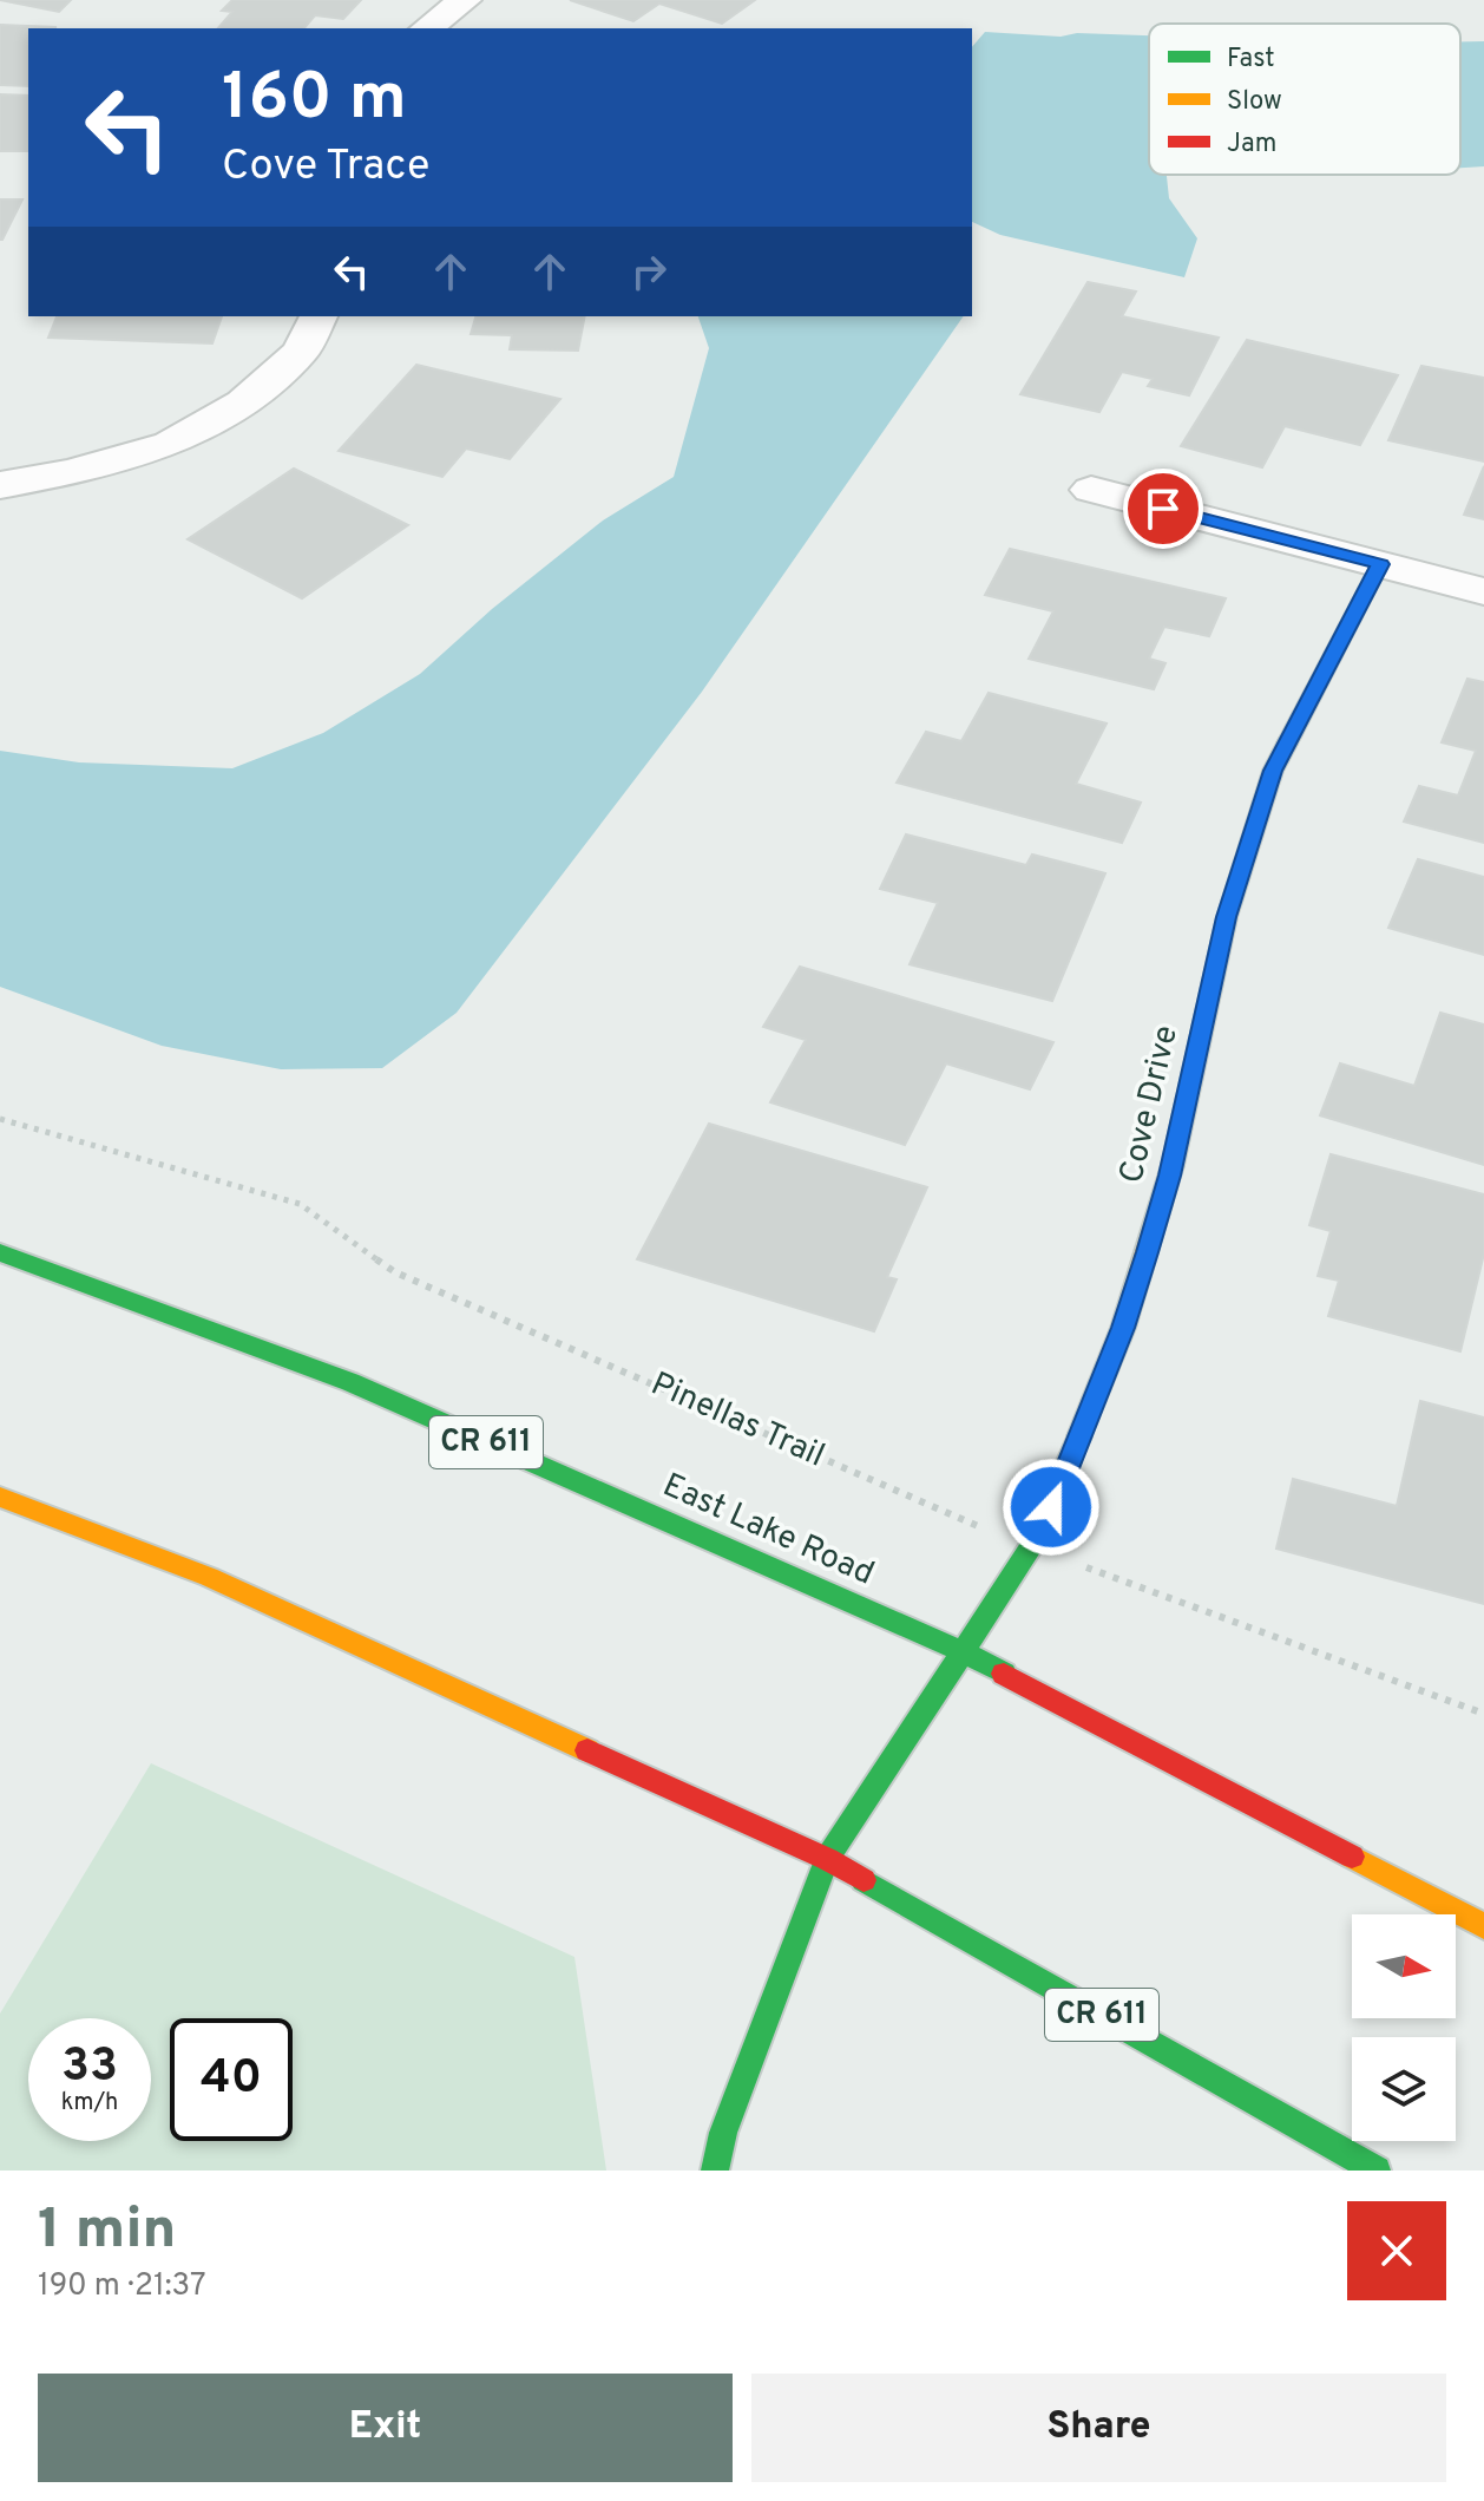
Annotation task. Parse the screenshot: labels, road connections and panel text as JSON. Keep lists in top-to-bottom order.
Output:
{
  "streets": {
    "main road": ["Cove Drive", "CR 611", "East Lake Road"],
    "path": ["Pinellas Trail"]
  },
  "crossings": [
    ["Cove Drive", "Pinellas Trail"],
    ["Cove Drive", "CR 611"],
    ["Cove Drive", "East Lake Road"]
  ],
  "legend": ["Fast", "Slow", "Jam"],
  "north": "right",
  "page": {
    "turn": ["160 m", "Cove Trace"],
    "speed": "33 km/h",
    "limit": "40",
    "heading": ["1 min", "190 m · 21:37"],
    "buttons": ["Exit", "Share"]
  }
}
